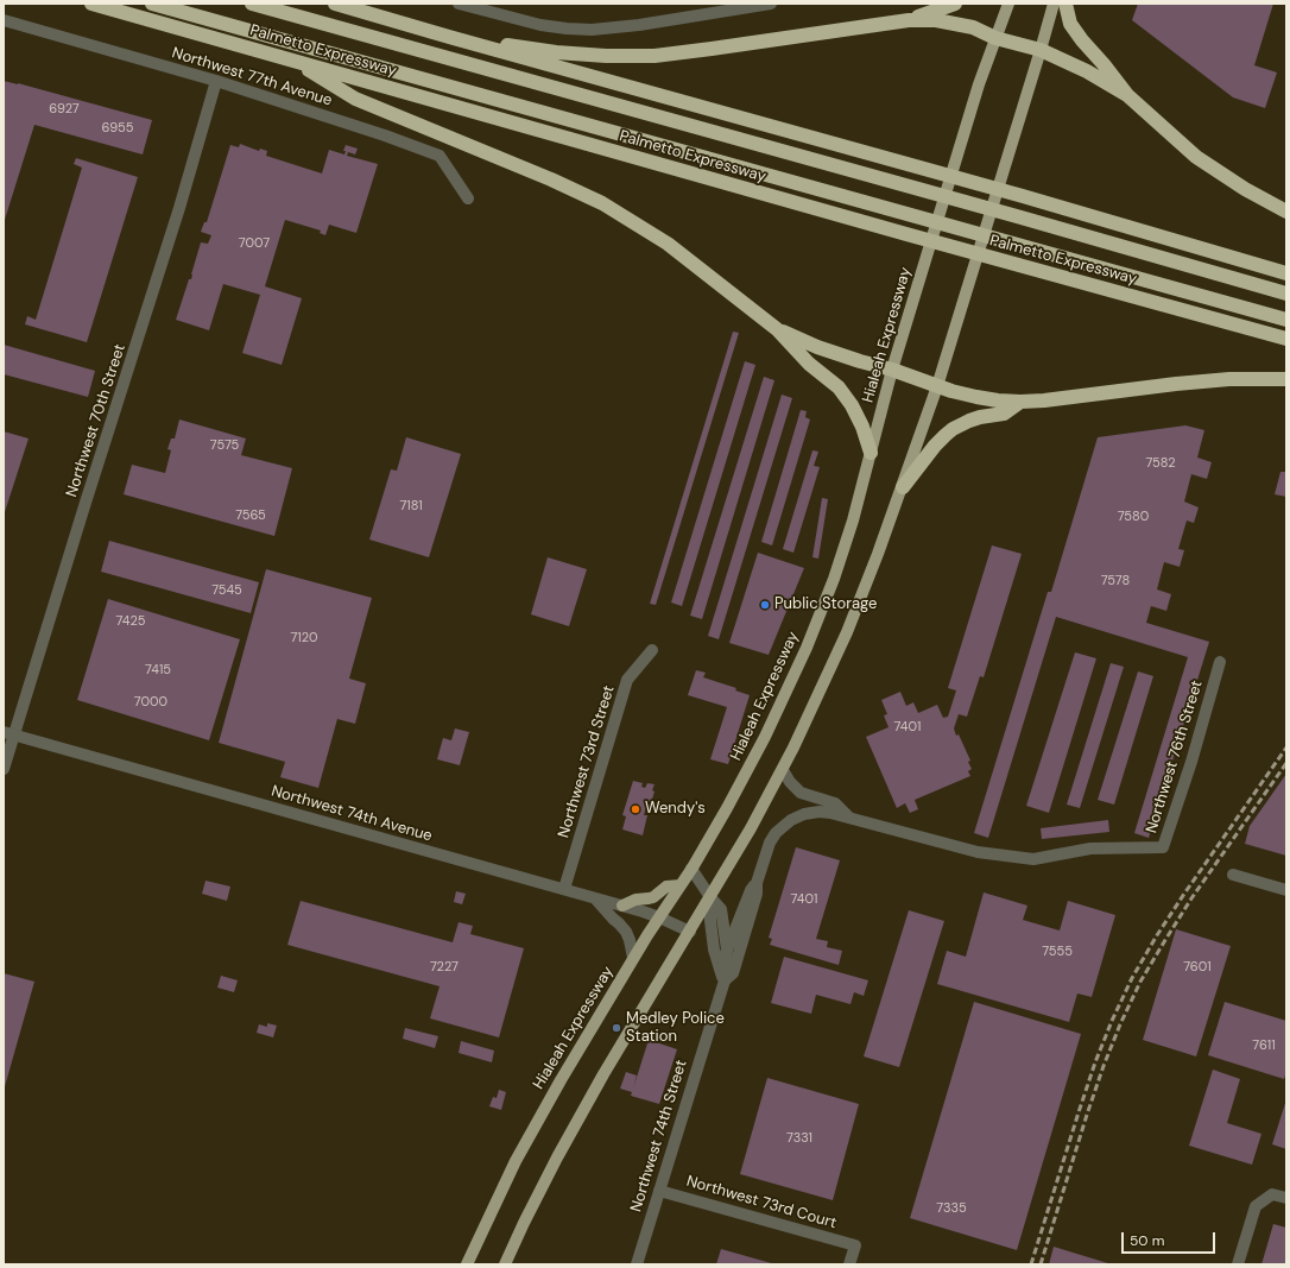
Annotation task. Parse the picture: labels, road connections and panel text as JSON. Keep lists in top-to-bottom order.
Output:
{
  "streets": {
    "highway": ["Palmetto Expressway"],
    "main road": ["Hialeah Expressway"],
    "street": [
      "Northwest 77th Avenue",
      "Northwest 70th Street",
      "Northwest 76th Street",
      "Northwest 73rd Street",
      "Northwest 74th Avenue",
      "Northwest 74th Street",
      "Northwest 73rd Court"
    ]
  },
  "crossings": [
    ["Northwest 77th Avenue", "Northwest 70th Street"],
    ["Hialeah Expressway", "Northwest 74th Avenue"],
    ["Northwest 70th Street", "Northwest 74th Avenue"],
    ["Northwest 76th Street", "Northwest 74th Street"],
    ["Northwest 73rd Street", "Northwest 74th Avenue"],
    ["Northwest 74th Street", "Northwest 73rd Court"]
  ],
  "places": ["Public Storage", "Wendy's", "Medley Police Station"],
  "house_numbers": [
    "6927",
    "6955",
    "7007",
    "7575",
    "7582",
    "7181",
    "7565",
    "7580",
    "7578",
    "7545",
    "7425",
    "7120",
    "7415",
    "7000",
    "7401",
    "7401",
    "7555",
    "7227",
    "7601",
    "7611",
    "7331",
    "7335"
  ],
  "scale_bar": "50 m"
}
